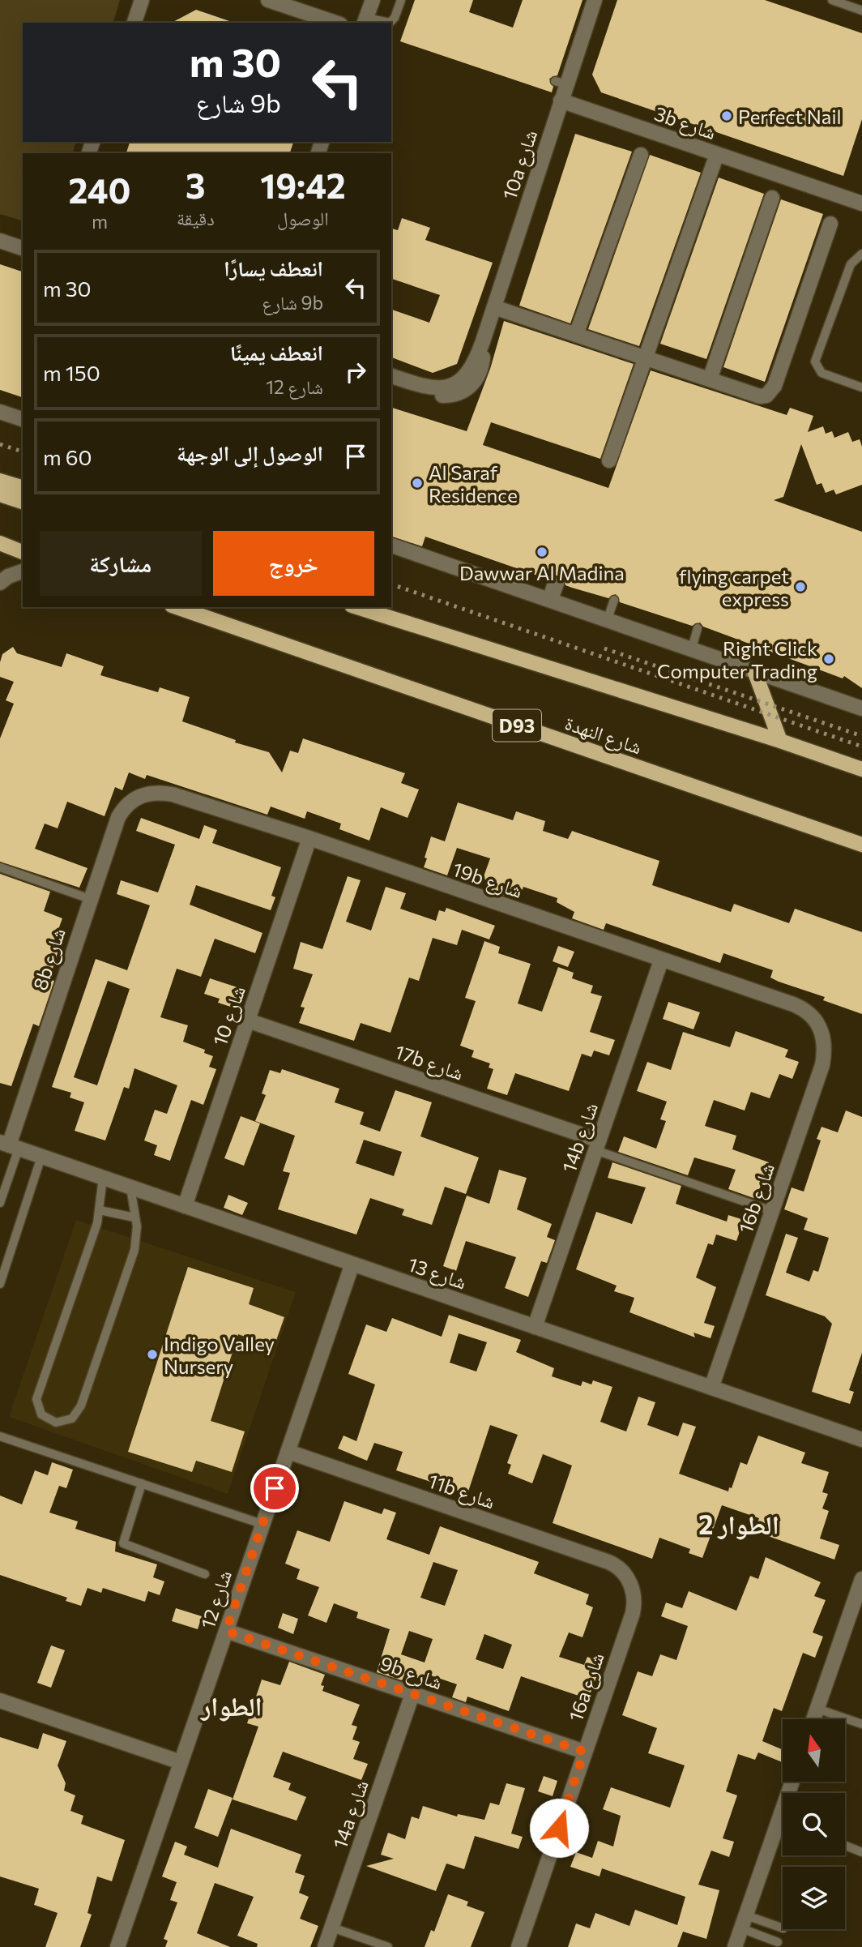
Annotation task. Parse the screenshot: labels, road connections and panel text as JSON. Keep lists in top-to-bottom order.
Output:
{
  "streets": {
    "main road": ["D93", "شارع النهدة"],
    "street": [
      "3b شارع",
      "10a شارع",
      "19b شارع",
      "8b شارع",
      "شارع 10",
      "17b شارع",
      "14b شارع",
      "16b شارع",
      "شارع 13",
      "11b شارع",
      "شارع 12",
      "9b شارع",
      "16a شارع",
      "14a شارع"
    ]
  },
  "crossings": [
    ["3b شارع", "10a شارع"],
    ["19b شارع", "8b شارع"],
    ["19b شارع", "شارع 10"],
    ["19b شارع", "14b شارع"],
    ["19b شارع", "16b شارع"],
    ["8b شارع", "شارع 13"],
    ["شارع 10", "17b شارع"],
    ["شارع 10", "شارع 13"],
    ["17b شارع", "14b شارع"],
    ["14b شارع", "شارع 13"],
    ["16b شارع", "شارع 13"],
    ["شارع 13", "شارع 12"],
    ["11b شارع", "شارع 12"],
    ["11b شارع", "16a شارع"],
    ["شارع 12", "9b شارع"],
    ["9b شارع", "16a شارع"],
    ["9b شارع", "14a شارع"]
  ],
  "districts": ["الطوار 2", "الطوار"],
  "places": [
    "Perfect Nail",
    "Al Saraf Residence",
    "Dawwar Al Madina",
    "flying carpet express",
    "Right Click Computer Trading",
    "Indigo Valley Nursery"
  ],
  "north": "top",
  "page": {
    "turn": ["30 m", "9b شارع"],
    "eta": [
      "19:42",
      "الوصول",
      "3",
      "دقيقة",
      "240",
      "m"
    ],
    "list": [
      {
        "name": "انعطف يسارًا",
        "note": "9b شارع",
        "value": "30 m"
      },
      {
        "name": "انعطف يمينًا",
        "note": "شارع 12",
        "value": "150 m"
      },
      {
        "name": "الوصول إلى الوجهة",
        "value": "60 m"
      }
    ],
    "buttons": ["خروج", "مشاركة"]
  }
}
